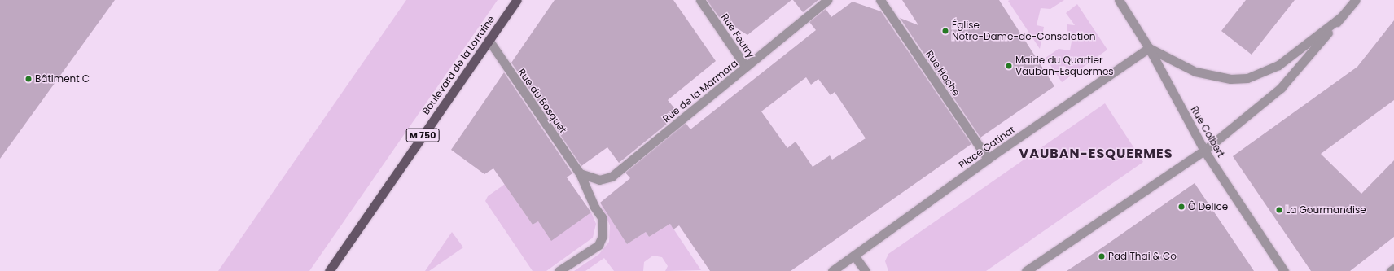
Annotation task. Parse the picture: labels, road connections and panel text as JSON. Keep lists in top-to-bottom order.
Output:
{
  "streets": {
    "main road": ["Boulevard de la Lorraine", "M 750"],
    "street": [
      "Rue Feutry",
      "Rue Hoche",
      "Rue de la Marmora",
      "Rue du Bosquet",
      "Rue Colbert",
      "Place Catinat"
    ]
  },
  "crossings": [
    ["Rue Feutry", "Rue de la Marmora"],
    ["Boulevard de la Lorraine", "Rue du Bosquet"],
    ["Rue Hoche", "Place Catinat"],
    ["Rue de la Marmora", "Rue du Bosquet"],
    ["Rue Colbert", "Place Catinat"]
  ],
  "districts": ["VAUBAN-ESQUERMES"],
  "places": [
    "Église Notre-Dame-de-Consolation",
    "Mairie du Quartier Vauban-Esquermes",
    "Bâtiment C",
    "Ô Delice",
    "La Gourmandise",
    "Pad Thai & Co"
  ]
}
